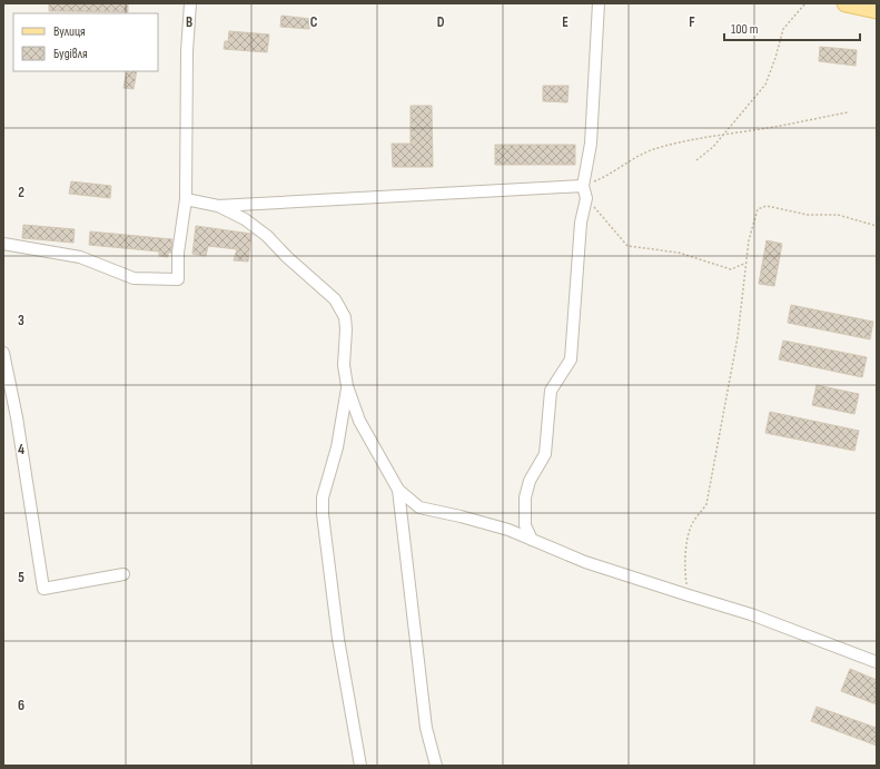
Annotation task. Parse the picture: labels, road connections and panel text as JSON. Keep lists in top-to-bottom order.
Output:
{
  "legend": ["Вулиця", "Будівля"],
  "scale_bar": "100 m",
  "grid": {
    "columns": [
      "B",
      "C",
      "D",
      "E",
      "F"
    ],
    "rows": [
      "2",
      "3",
      "4",
      "5",
      "6"
    ]
  }
}
